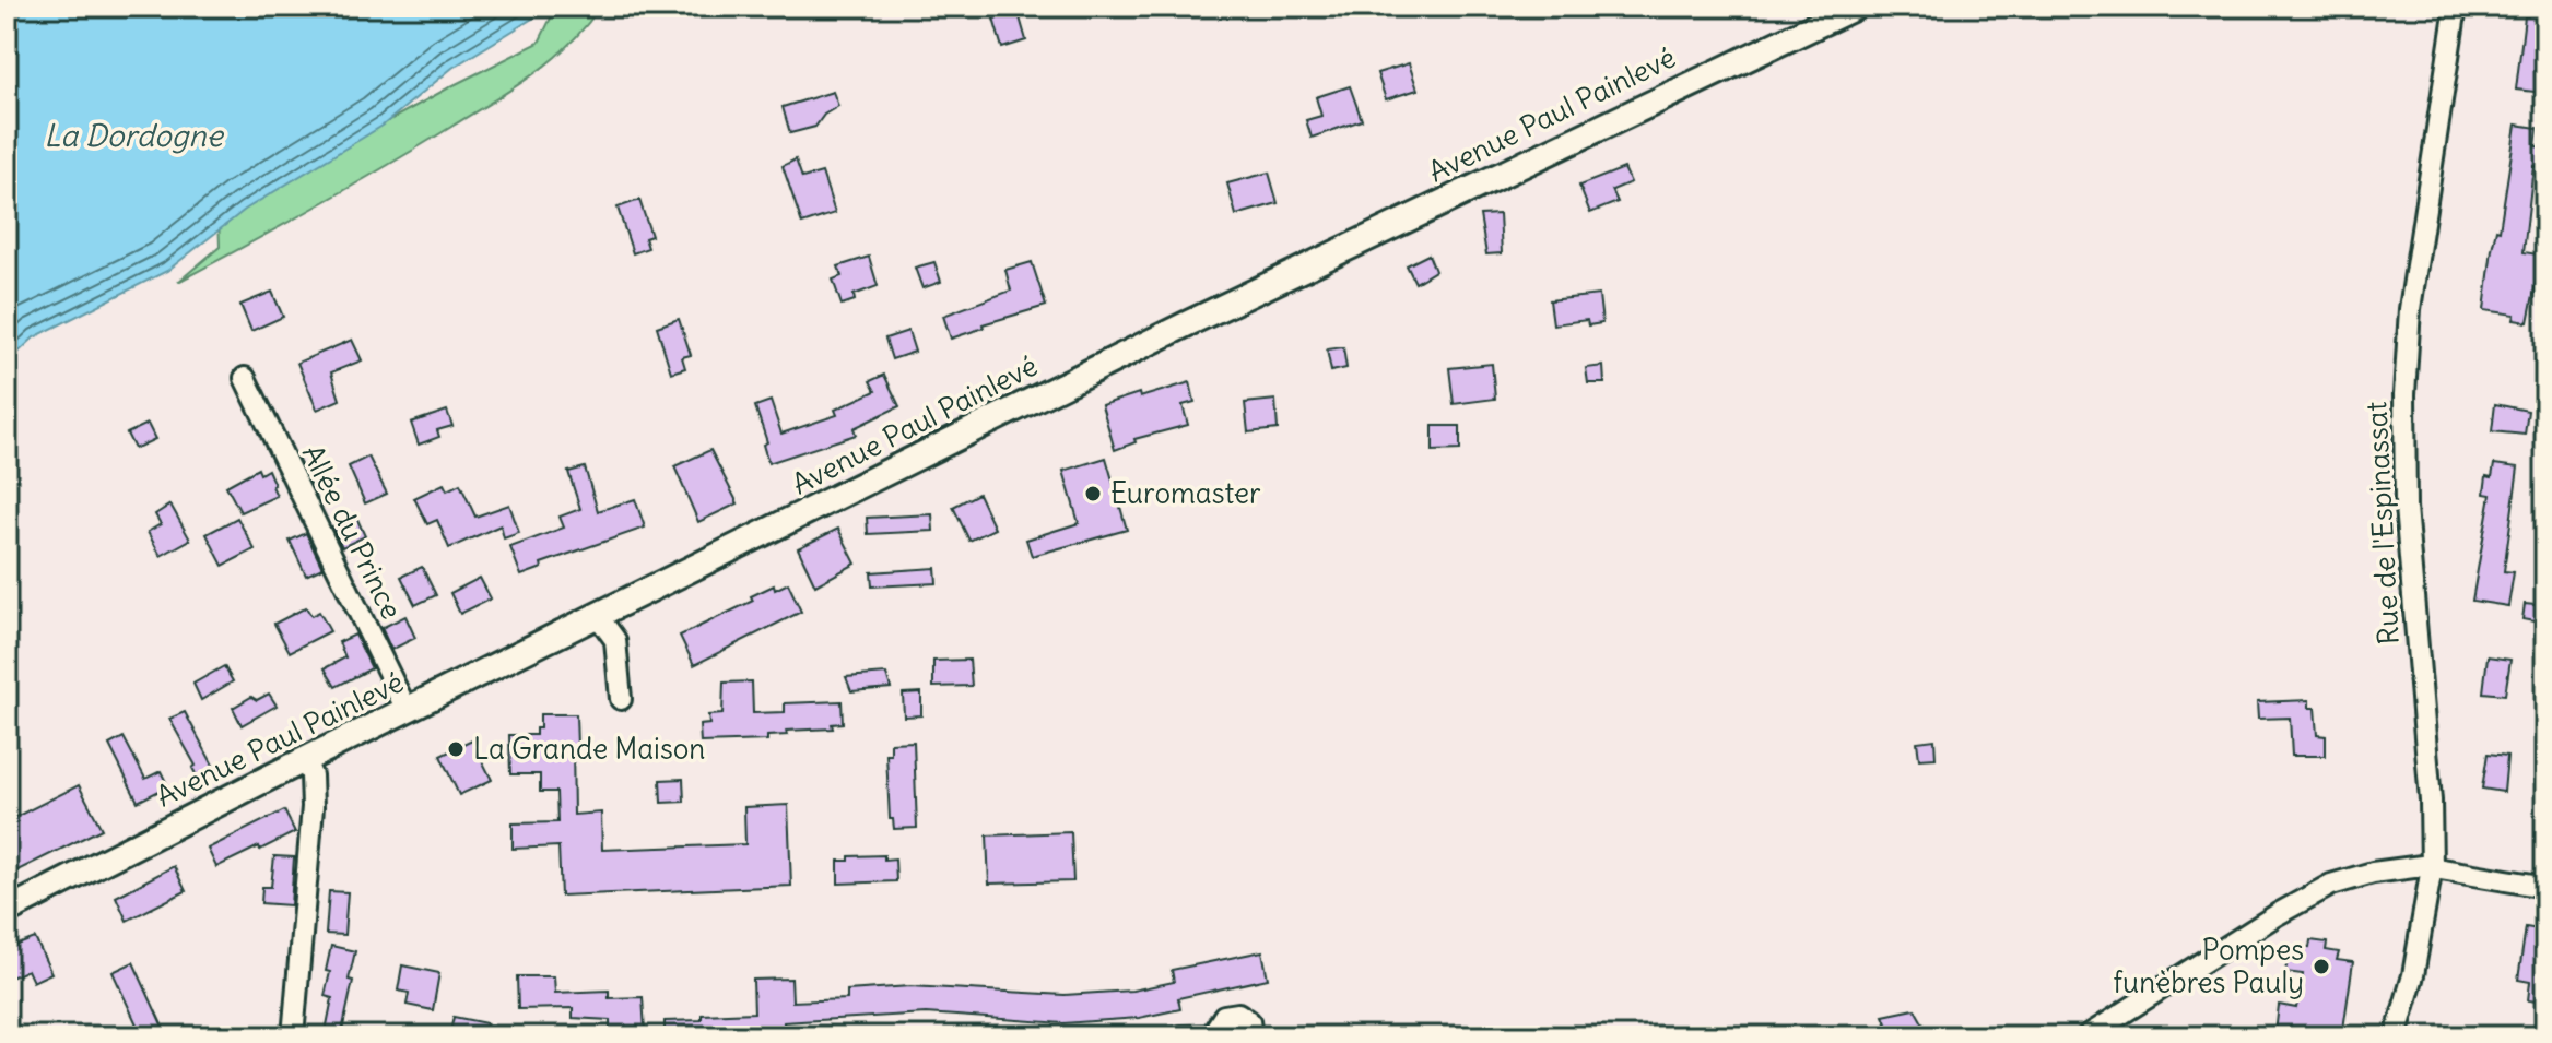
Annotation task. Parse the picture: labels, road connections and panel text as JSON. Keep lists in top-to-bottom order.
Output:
{
  "streets": {
    "main road": ["Avenue Paul Painlevé"],
    "street": ["Rue de l'Espinassat", "Allée du Prince"]
  },
  "crossings": [
    ["Avenue Paul Painlevé", "Allée du Prince"]
  ],
  "water": ["La Dordogne"],
  "places": ["Euromaster", "La Grande Maison", "Pompes funèbres Pauly"]
}
